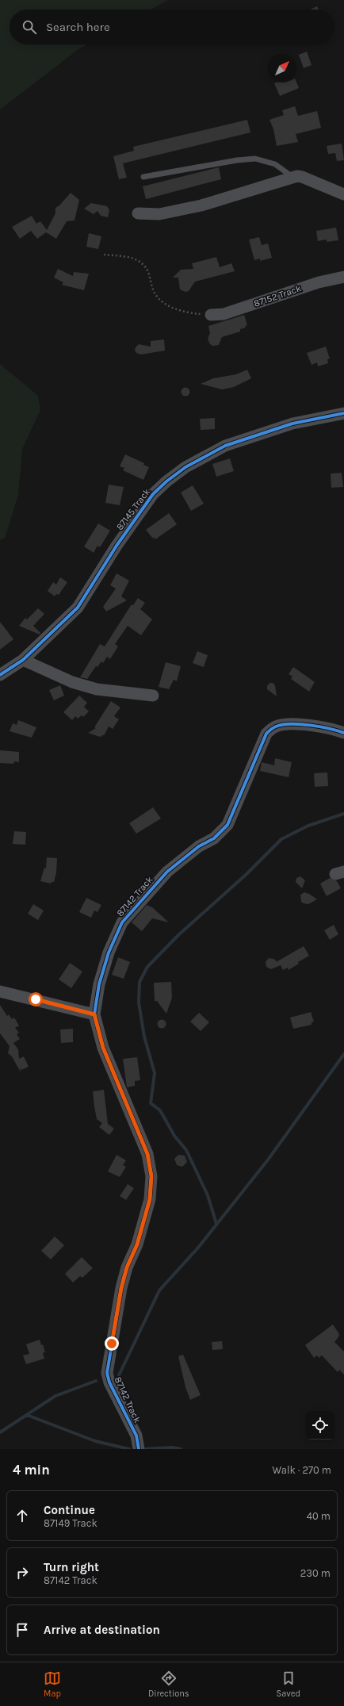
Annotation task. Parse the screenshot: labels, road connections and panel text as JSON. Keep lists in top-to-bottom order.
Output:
{
  "streets": {
    "street": ["87152 Track", "87145 Track", "87142 Track"]
  },
  "north": "top right",
  "page": {
    "search": "Search here",
    "heading": ["4 min", "Walk · 270 m"],
    "list": [
      ["Continue", "87149 Track", "40 m"],
      ["Turn right", "87142 Track", "230 m"],
      "Arrive at destination"
    ],
    "nav": ["Map", "Directions", "Saved"]
  }
}
